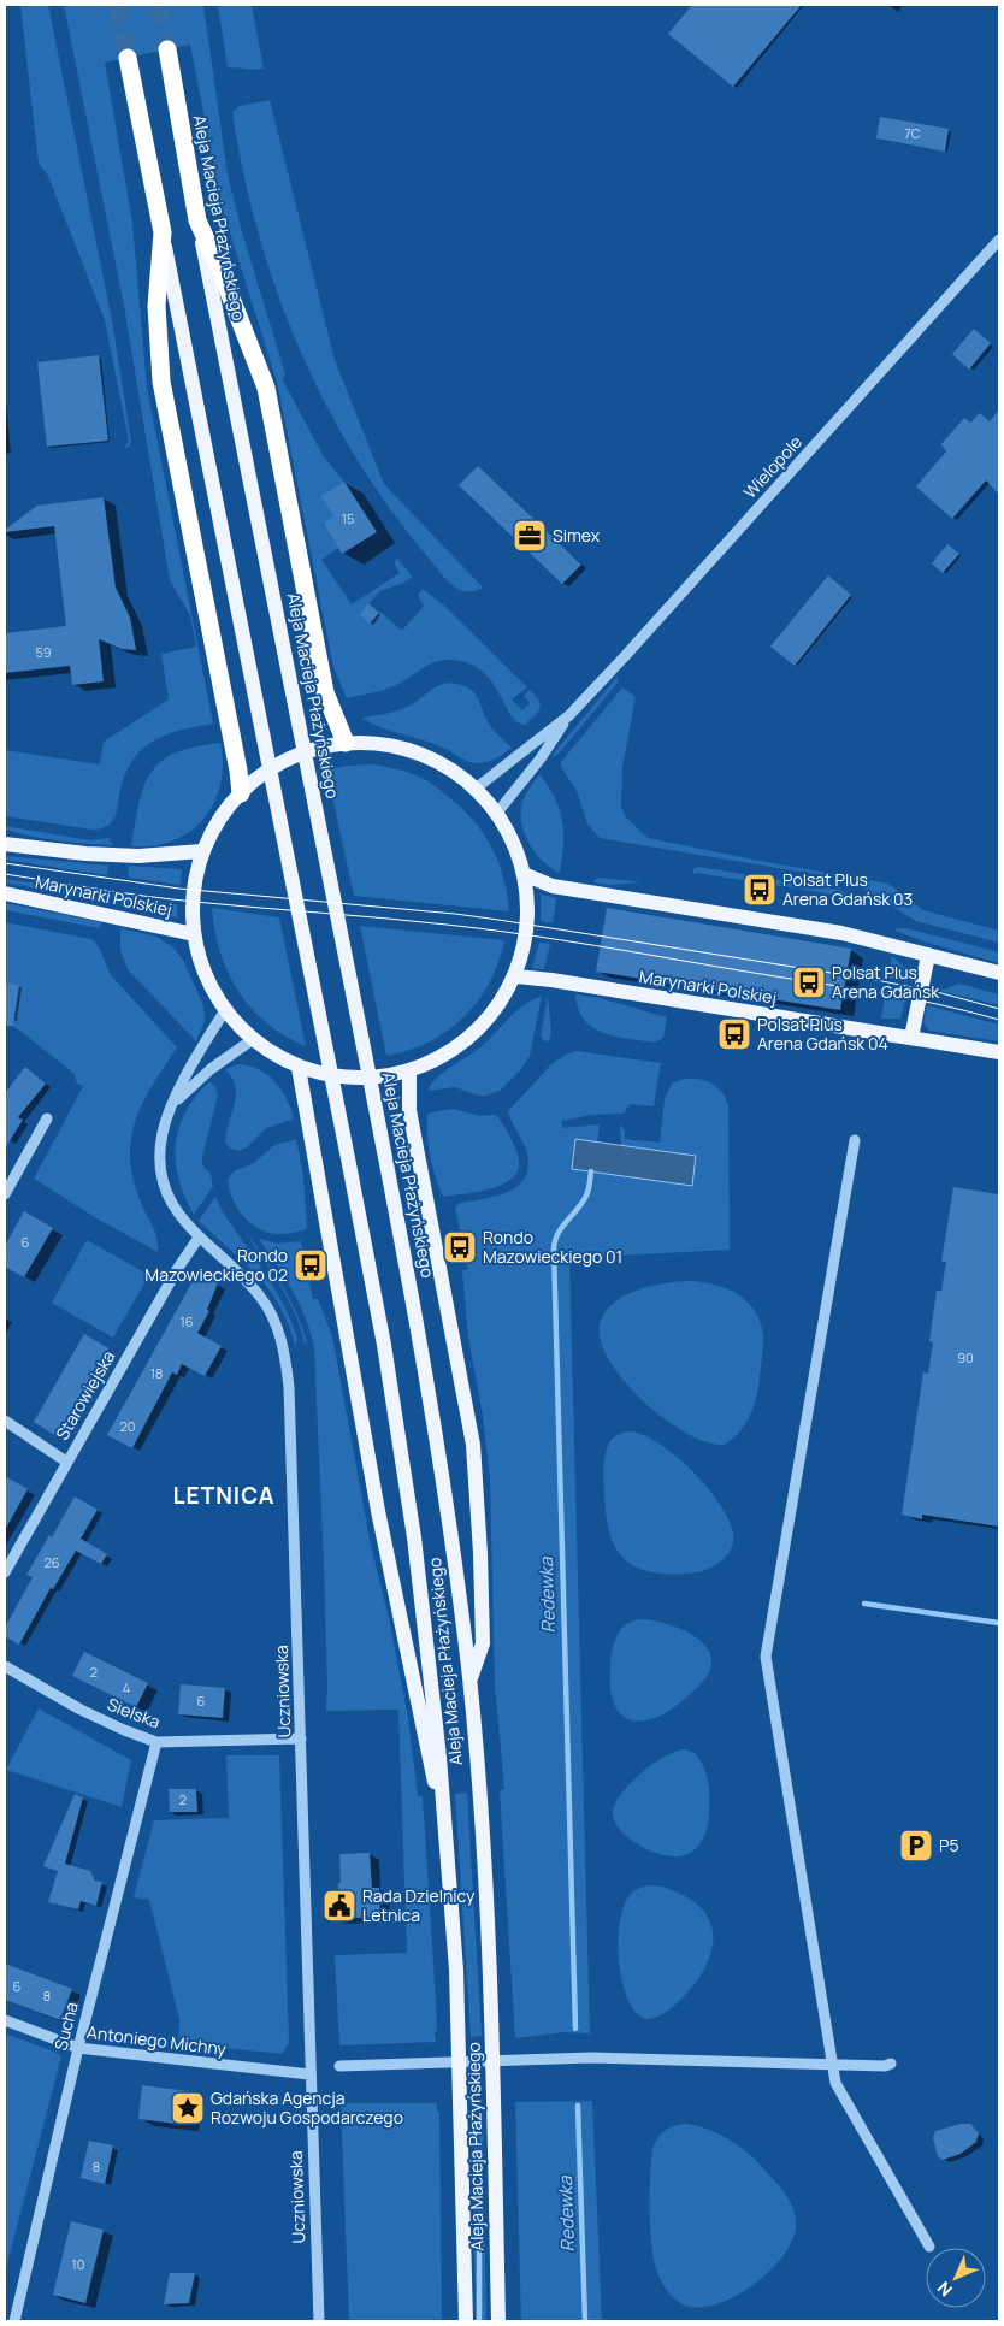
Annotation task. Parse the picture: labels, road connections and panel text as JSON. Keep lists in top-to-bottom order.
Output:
{
  "streets": {
    "highway": ["Aleja Macieja Płażyńskiego"],
    "main road": ["Marynarki Polskiej"],
    "street": [
      "Wielopole",
      "Starowiejska",
      "Uczniowska",
      "Sielska",
      "Sucha",
      "Antoniego Michny"
    ]
  },
  "crossings": [
    ["Starowiejska", "Uczniowska"],
    ["Uczniowska", "Sielska"],
    ["Uczniowska", "Antoniego Michny"],
    ["Sielska", "Sucha"],
    ["Sucha", "Antoniego Michny"]
  ],
  "districts": ["LETNICA"],
  "water": ["Redewka"],
  "places": {
    "office": ["Simex"],
    "bus stop": [
      "Polsat Plus Arena Gdańsk 03",
      "Polsat Plus Arena Gdańsk",
      "Polsat Plus Arena Gdańsk 04",
      "Rondo Mazowieckiego 01",
      "Rondo Mazowieckiego 02"
    ],
    "parking": ["P5"],
    "public building": ["Rada Dzielnicy Letnica"],
    "place": ["Gdańska Agencja Rozwoju Gospodarczego"]
  },
  "house_numbers": [
    "7C",
    "15",
    "59",
    "6",
    "16",
    "90",
    "18",
    "20",
    "26",
    "2",
    "4",
    "6",
    "2",
    "6",
    "8",
    "8",
    "10"
  ],
  "north": "bottom left"
}
